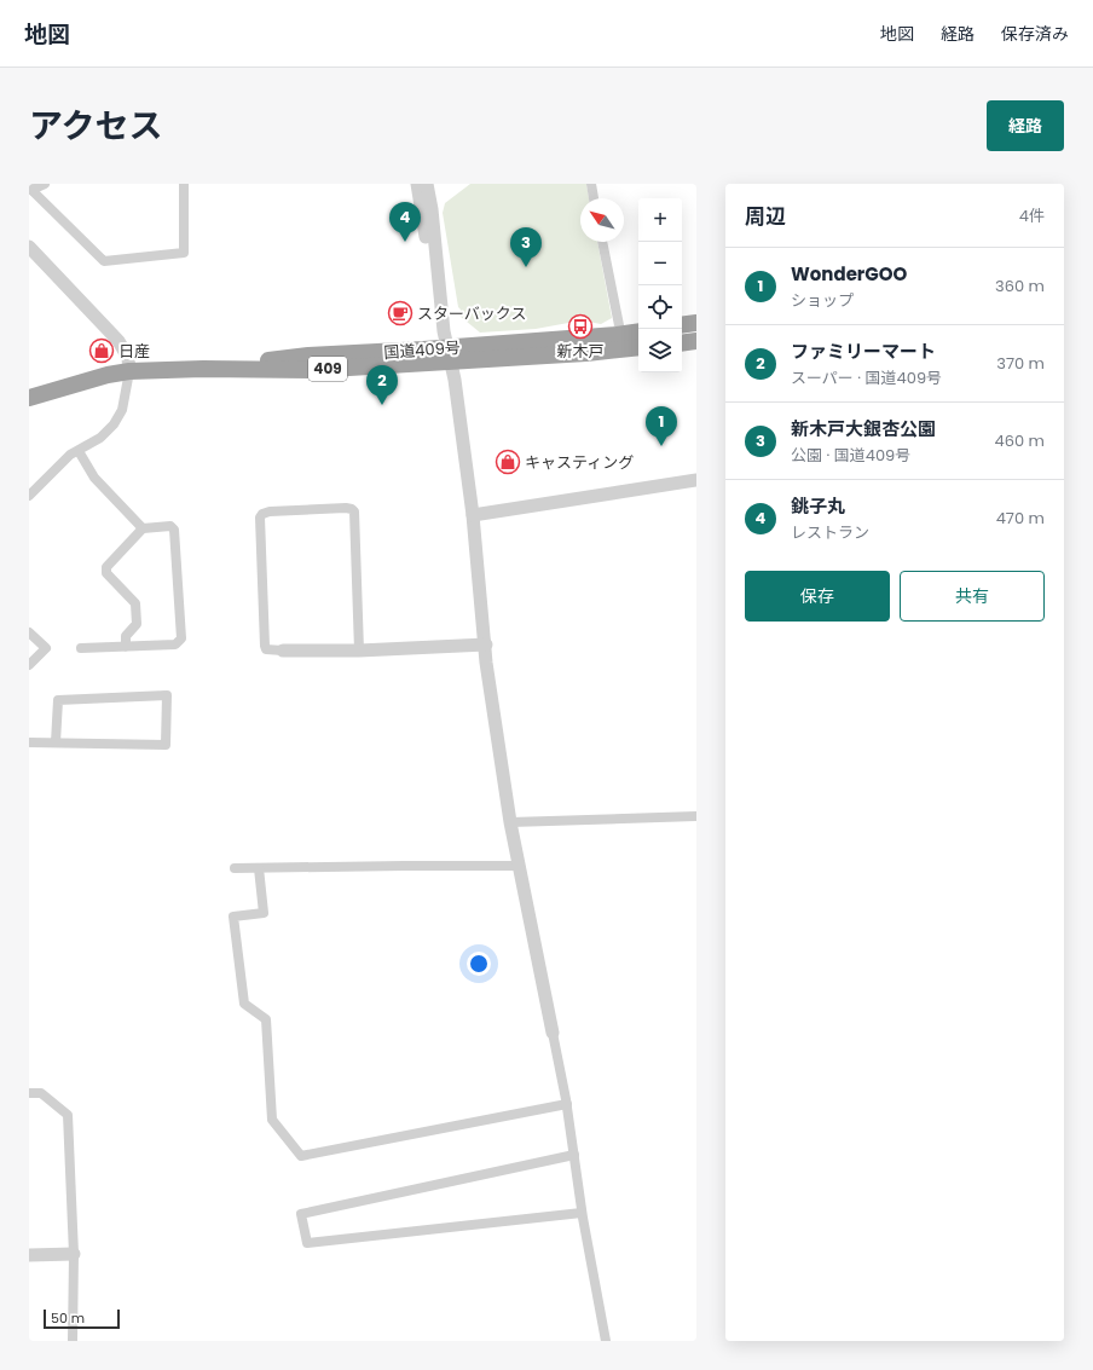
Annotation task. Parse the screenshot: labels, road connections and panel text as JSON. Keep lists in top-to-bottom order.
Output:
{
  "streets": {
    "highway": ["国道409号", "409"]
  },
  "places": {
    "cafe": ["スターバックス"],
    "bus stop": ["新木戸"],
    "shop": ["日産", "キャスティング"]
  },
  "scale_bar": "50 m",
  "north": "top left",
  "page": {
    "header": "地図",
    "nav": ["地図", "経路", "保存済み"],
    "title": "アクセス",
    "buttons": [
      "経路",
      ["保存", "共有"]
    ],
    "heading": ["周辺", "4件"],
    "map_buttons": ["+", "−"],
    "pins": [
      "4",
      "3",
      "2",
      "1"
    ],
    "list": [
      {
        "mark": "1",
        "name": "WonderGOO",
        "note": "ショップ",
        "value": "360 m"
      },
      {
        "mark": "2",
        "name": "ファミリーマート",
        "note": "スーパー · 国道409号",
        "value": "370 m"
      },
      {
        "mark": "3",
        "name": "新木戸大銀杏公園",
        "note": "公園 · 国道409号",
        "value": "460 m"
      },
      {
        "mark": "4",
        "name": "銚子丸",
        "note": "レストラン",
        "value": "470 m"
      }
    ],
    "scale": "50 m"
  }
}
